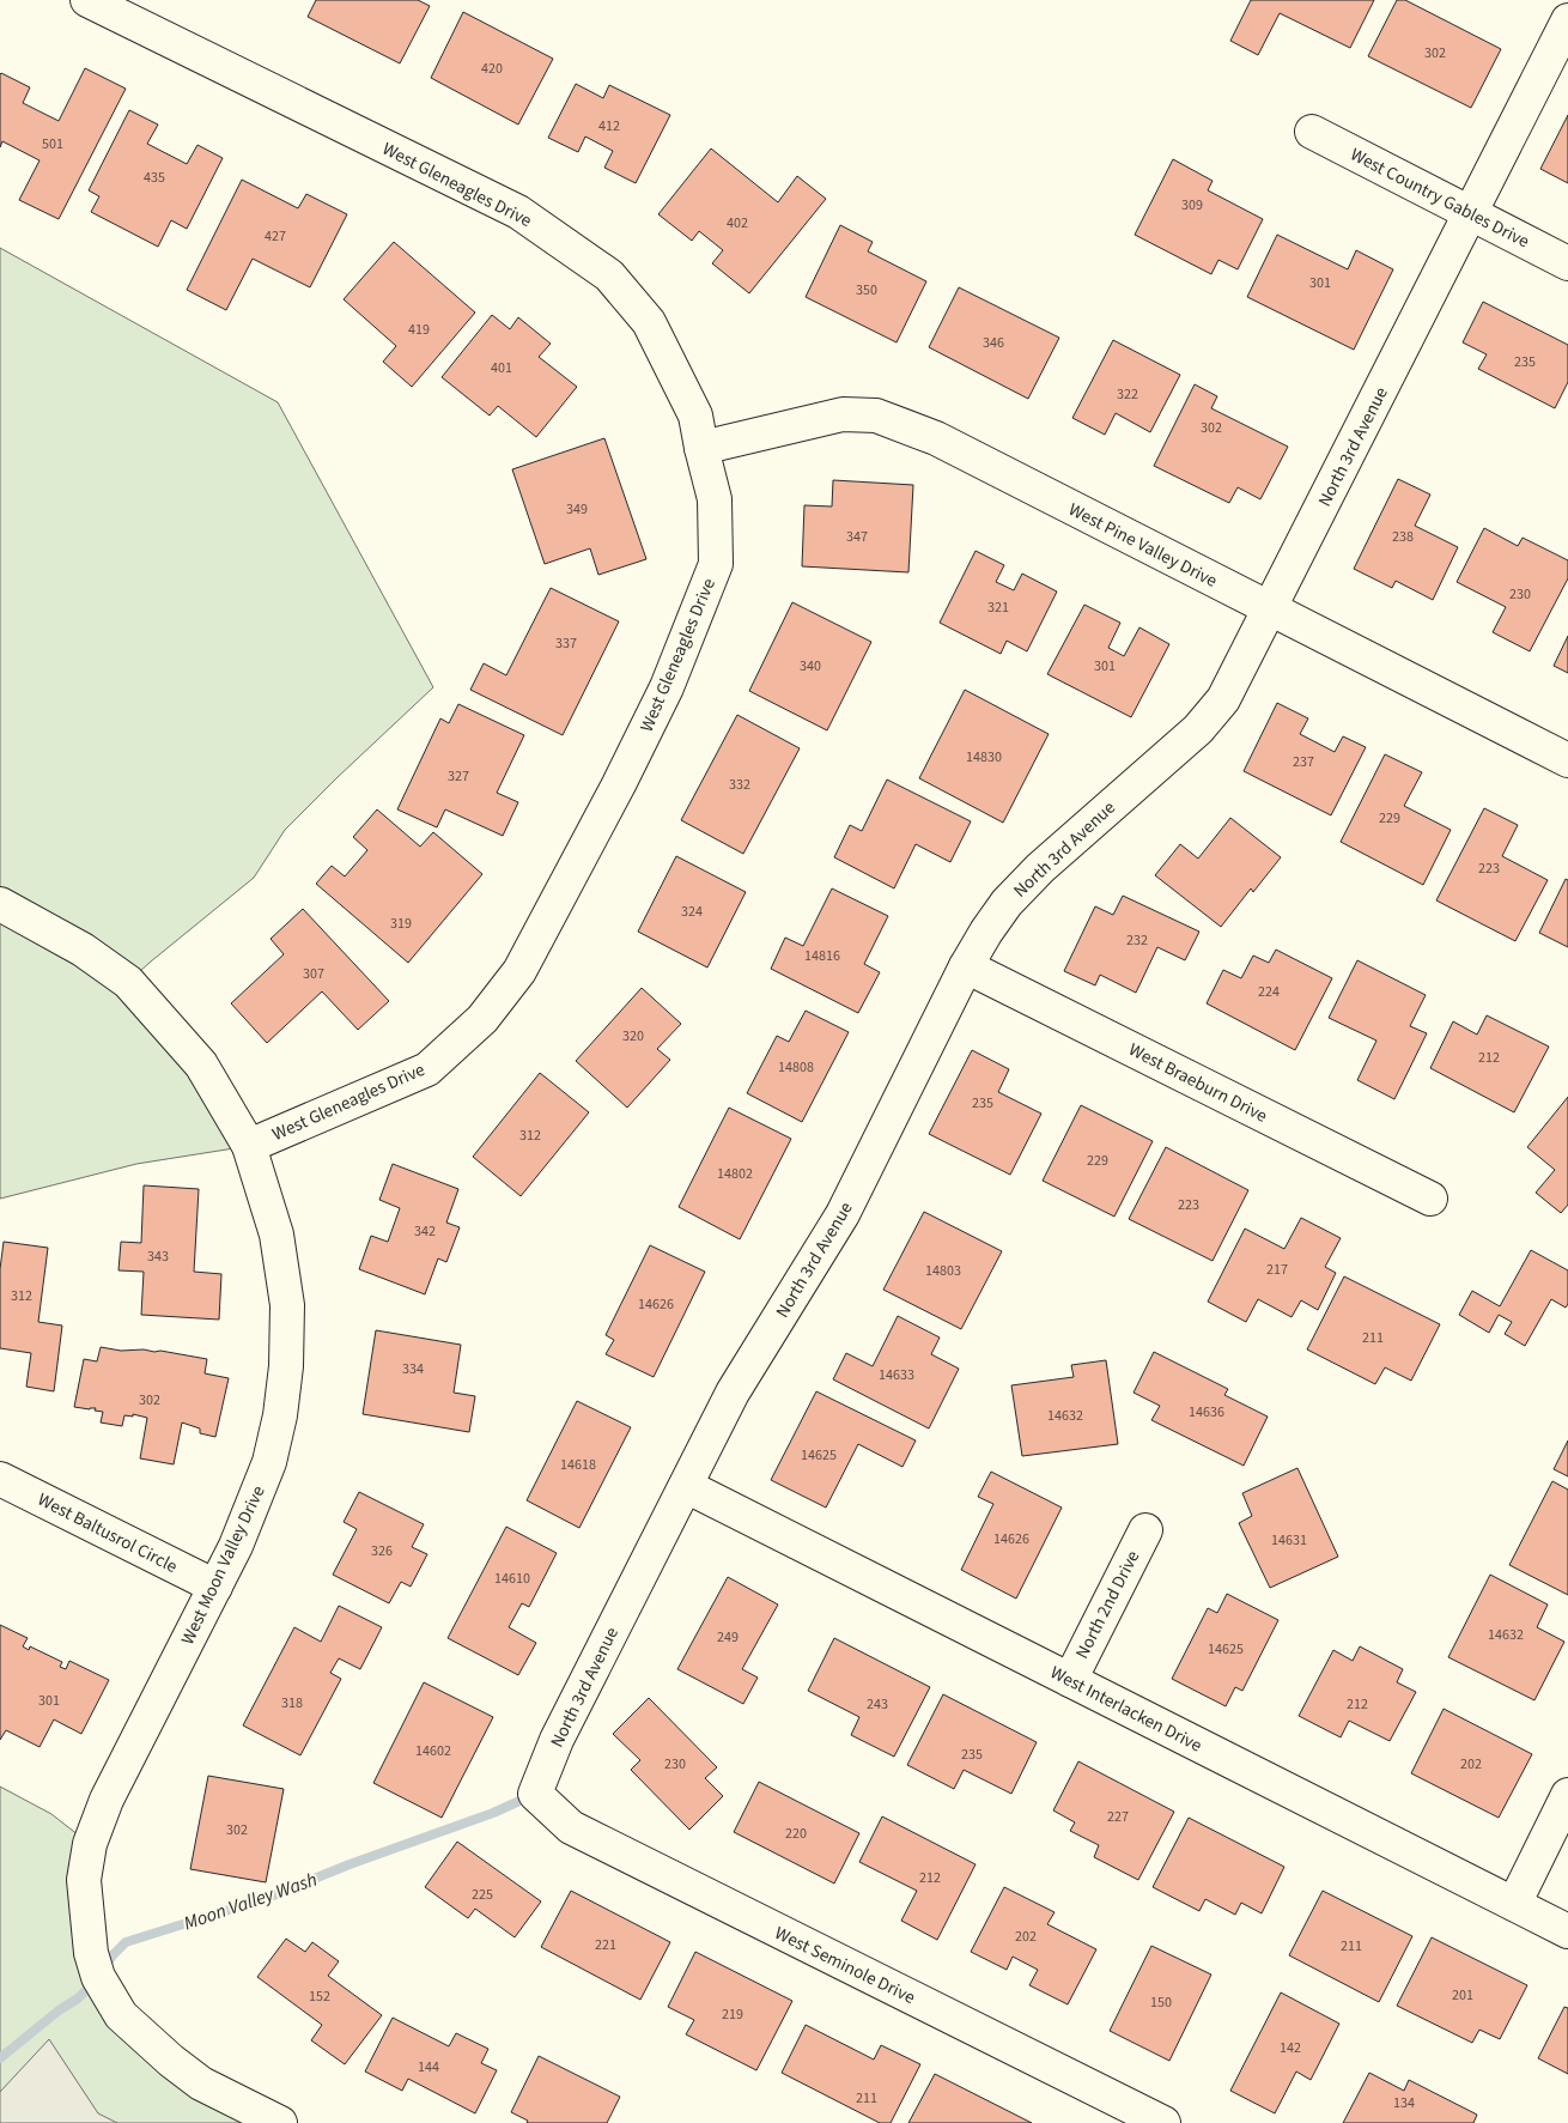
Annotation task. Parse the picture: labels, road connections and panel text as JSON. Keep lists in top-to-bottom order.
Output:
{
  "streets": {
    "street": [
      "West Gleneagles Drive",
      "West Country Gables Drive",
      "North 3rd Avenue",
      "West Pine Valley Drive",
      "West Braeburn Drive",
      "West Baltusrol Circle",
      "West Moon Valley Drive",
      "North 2nd Drive",
      "West Interlacken Drive",
      "West Seminole Drive"
    ]
  },
  "crossings": [
    ["West Gleneagles Drive", "West Pine Valley Drive"],
    ["West Gleneagles Drive", "West Moon Valley Drive"],
    ["West Country Gables Drive", "North 3rd Avenue"],
    ["North 3rd Avenue", "West Pine Valley Drive"],
    ["North 3rd Avenue", "West Braeburn Drive"],
    ["North 3rd Avenue", "West Interlacken Drive"],
    ["North 3rd Avenue", "West Seminole Drive"],
    ["West Baltusrol Circle", "West Moon Valley Drive"],
    ["North 2nd Drive", "West Interlacken Drive"]
  ],
  "water": ["Moon Valley Wash"],
  "house_numbers": [
    "302",
    "420",
    "412",
    "501",
    "435",
    "309",
    "402",
    "427",
    "301",
    "350",
    "419",
    "346",
    "235",
    "401",
    "322",
    "302",
    "349",
    "347",
    "238",
    "230",
    "321",
    "337",
    "340",
    "301",
    "14830",
    "237",
    "327",
    "332",
    "229",
    "223",
    "324",
    "319",
    "232",
    "14816",
    "307",
    "224",
    "320",
    "212",
    "14808",
    "235",
    "312",
    "229",
    "14802",
    "223",
    "342",
    "343",
    "217",
    "14803",
    "312",
    "14626",
    "211",
    "334",
    "14633",
    "302",
    "14636",
    "14632",
    "14625",
    "14618",
    "14626",
    "14631",
    "326",
    "14610",
    "14632",
    "249",
    "14625",
    "301",
    "318",
    "243",
    "212",
    "14602",
    "235",
    "230",
    "202",
    "227",
    "302",
    "220",
    "212",
    "225",
    "202",
    "221",
    "211",
    "201",
    "152",
    "150",
    "219",
    "142",
    "144",
    "211",
    "134"
  ]
}
